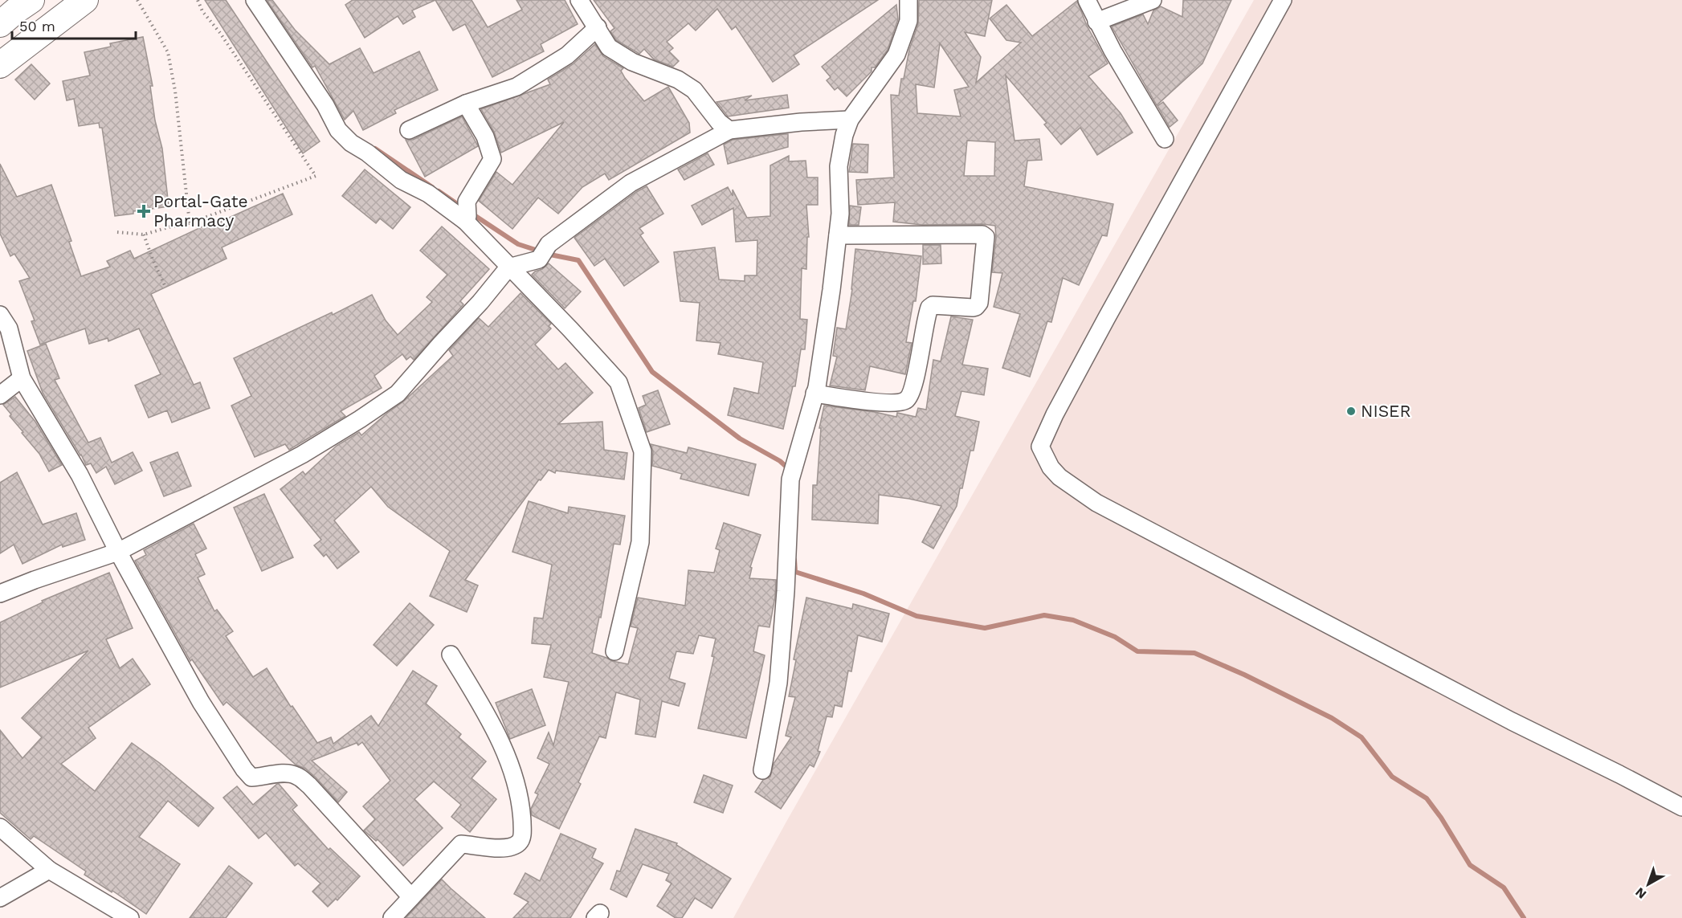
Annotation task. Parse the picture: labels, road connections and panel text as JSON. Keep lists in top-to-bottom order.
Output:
{
  "places": {
    "health": ["Portal-Gate Pharmacy"],
    "other": ["NISER"]
  },
  "scale_bar": "50 m",
  "north": "bottom left"
}
